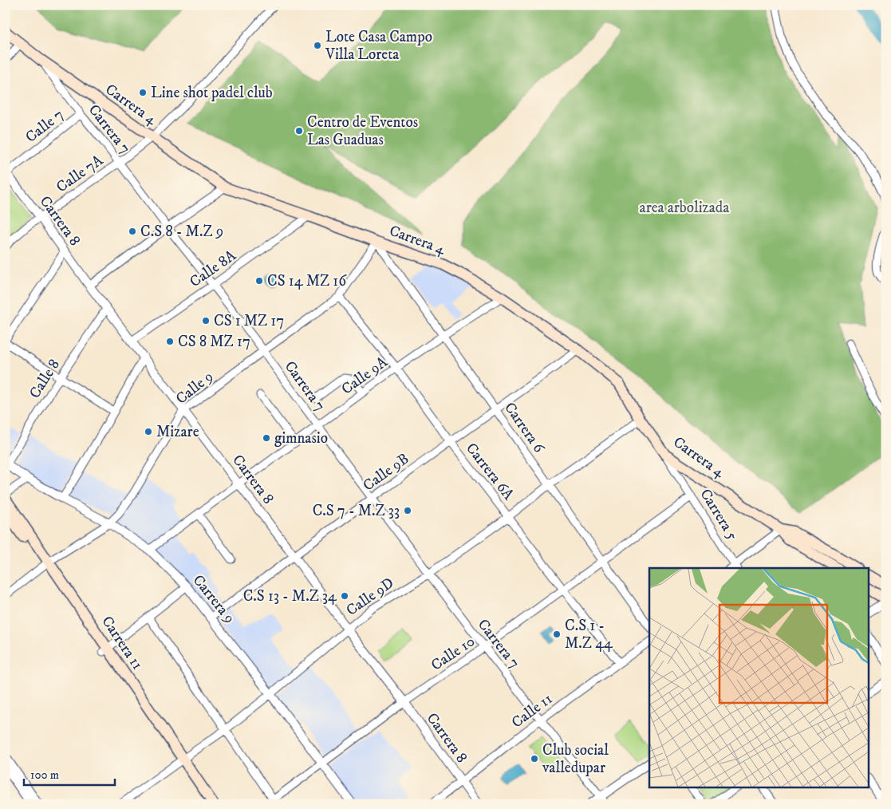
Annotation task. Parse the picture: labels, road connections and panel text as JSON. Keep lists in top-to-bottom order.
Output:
{
  "streets": {
    "main road": ["Carrera 4", "Carrera 11"],
    "street": [
      "Calle 7",
      "Carrera 7",
      "Calle 7A",
      "Carrera 8",
      "Calle 8A",
      "Calle 9A",
      "Calle 8",
      "Calle 9",
      "Carrera 6",
      "Carrera 6A",
      "Calle 9B",
      "Carrera 5",
      "Calle 9D",
      "Carrera 9",
      "Calle 10",
      "Calle 11"
    ]
  },
  "crossings": [
    ["Carrera 4", "Carrera 7"],
    ["Carrera 4", "Calle 7A"],
    ["Carrera 4", "Calle 8A"],
    ["Carrera 4", "Calle 9A"],
    ["Carrera 4", "Calle 9"],
    ["Carrera 4", "Carrera 6"],
    ["Carrera 4", "Calle 9B"],
    ["Carrera 4", "Carrera 5"],
    ["Carrera 4", "Calle 9D"],
    ["Calle 7", "Carrera 7"],
    ["Calle 7", "Carrera 8"],
    ["Carrera 7", "Calle 7A"],
    ["Carrera 7", "Calle 8A"],
    ["Carrera 7", "Calle 9A"],
    ["Carrera 7", "Calle 9"],
    ["Carrera 7", "Calle 9B"],
    ["Carrera 7", "Calle 9D"],
    ["Carrera 7", "Calle 10"],
    ["Carrera 7", "Calle 11"],
    ["Calle 7A", "Carrera 8"],
    ["Carrera 8", "Calle 8A"],
    ["Carrera 8", "Calle 9A"],
    ["Carrera 8", "Calle 8"],
    ["Carrera 8", "Calle 9"],
    ["Carrera 8", "Calle 9B"],
    ["Carrera 8", "Calle 9D"],
    ["Carrera 8", "Calle 10"],
    ["Carrera 8", "Calle 11"],
    ["Calle 9A", "Carrera 6"],
    ["Calle 9A", "Carrera 6A"],
    ["Calle 9A", "Carrera 9"],
    ["Calle 8", "Carrera 9"],
    ["Calle 9", "Carrera 6"],
    ["Calle 9", "Carrera 6A"],
    ["Calle 9", "Carrera 9"],
    ["Calle 9", "Carrera 11"],
    ["Carrera 6", "Calle 9B"],
    ["Carrera 6", "Calle 9D"],
    ["Carrera 6", "Calle 10"],
    ["Carrera 6A", "Calle 9B"],
    ["Carrera 6A", "Calle 9D"],
    ["Carrera 6A", "Calle 10"],
    ["Carrera 6A", "Calle 11"],
    ["Calle 9B", "Carrera 9"],
    ["Carrera 5", "Calle 10"],
    ["Calle 9D", "Carrera 9"],
    ["Calle 9D", "Carrera 11"],
    ["Carrera 9", "Calle 10"]
  ],
  "parks": ["area arbolizada"],
  "places": [
    "Lote Casa Campo Villa Loreta",
    "Line shot padel club",
    "Centro de Eventos Las Guaduas",
    "C.S 8 - M.Z 9",
    "CS 14 MZ 16",
    "CS 1 MZ 17",
    "CS 8 MZ 17",
    "Mizare",
    "gimnasio",
    "C.S 7 - M.Z 33",
    "C.S 13 - M.Z 34",
    "C.S 1 - M.Z 44",
    "Club social valledupar"
  ],
  "scale_bar": "100 m"
}
